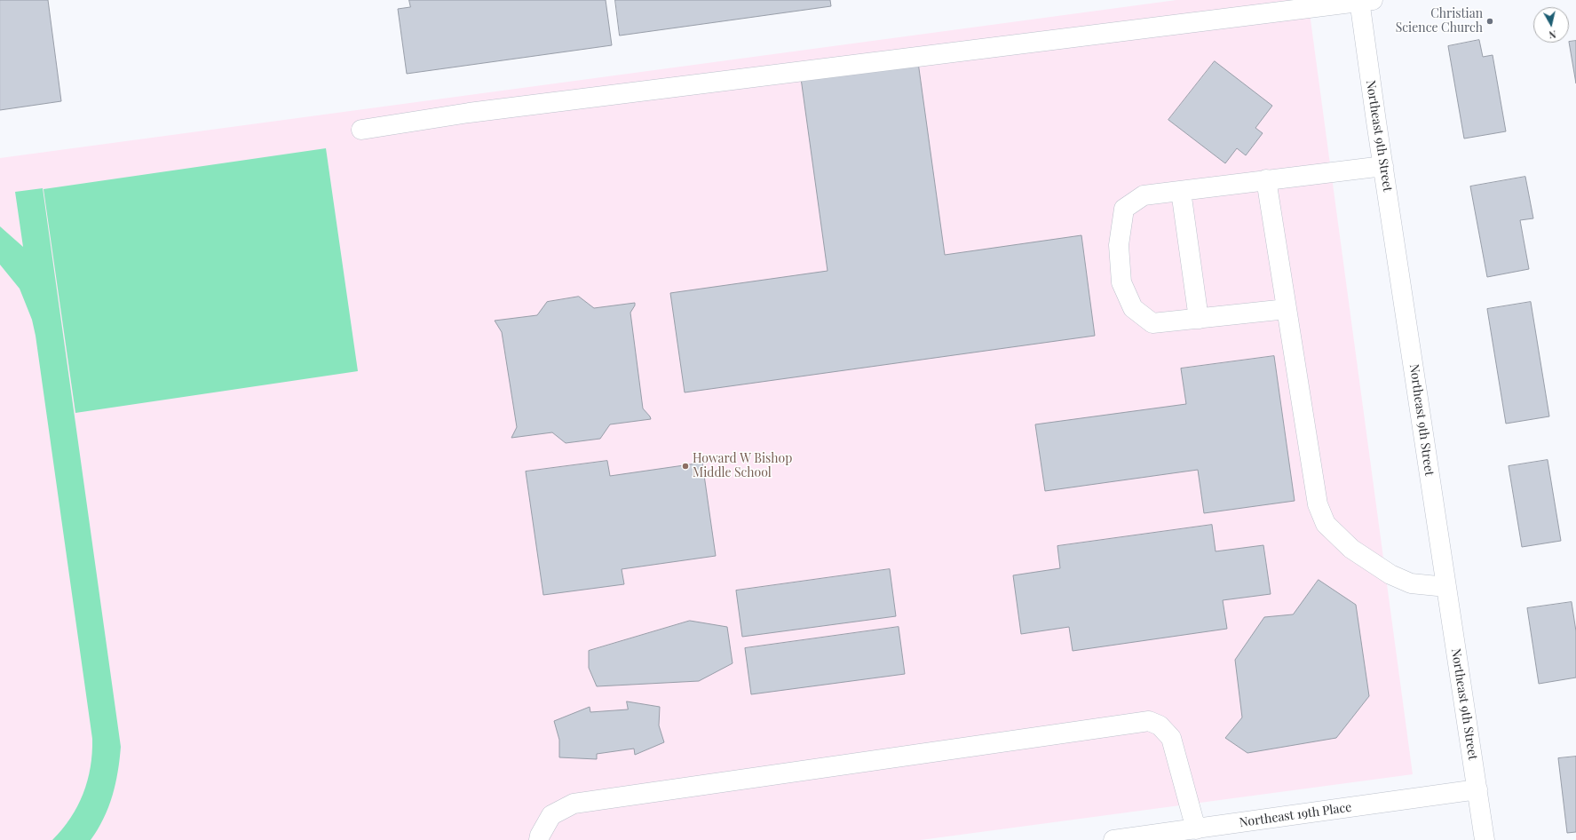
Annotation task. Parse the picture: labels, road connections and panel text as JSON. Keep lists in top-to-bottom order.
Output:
{
  "streets": {
    "street": ["Northeast 9th Street", "Northeast 19th Place"]
  },
  "crossings": [
    ["Northeast 9th Street", "Northeast 19th Place"]
  ],
  "places": ["Christian Science Church", "Howard W Bishop Middle School"],
  "north": "bottom"
}
